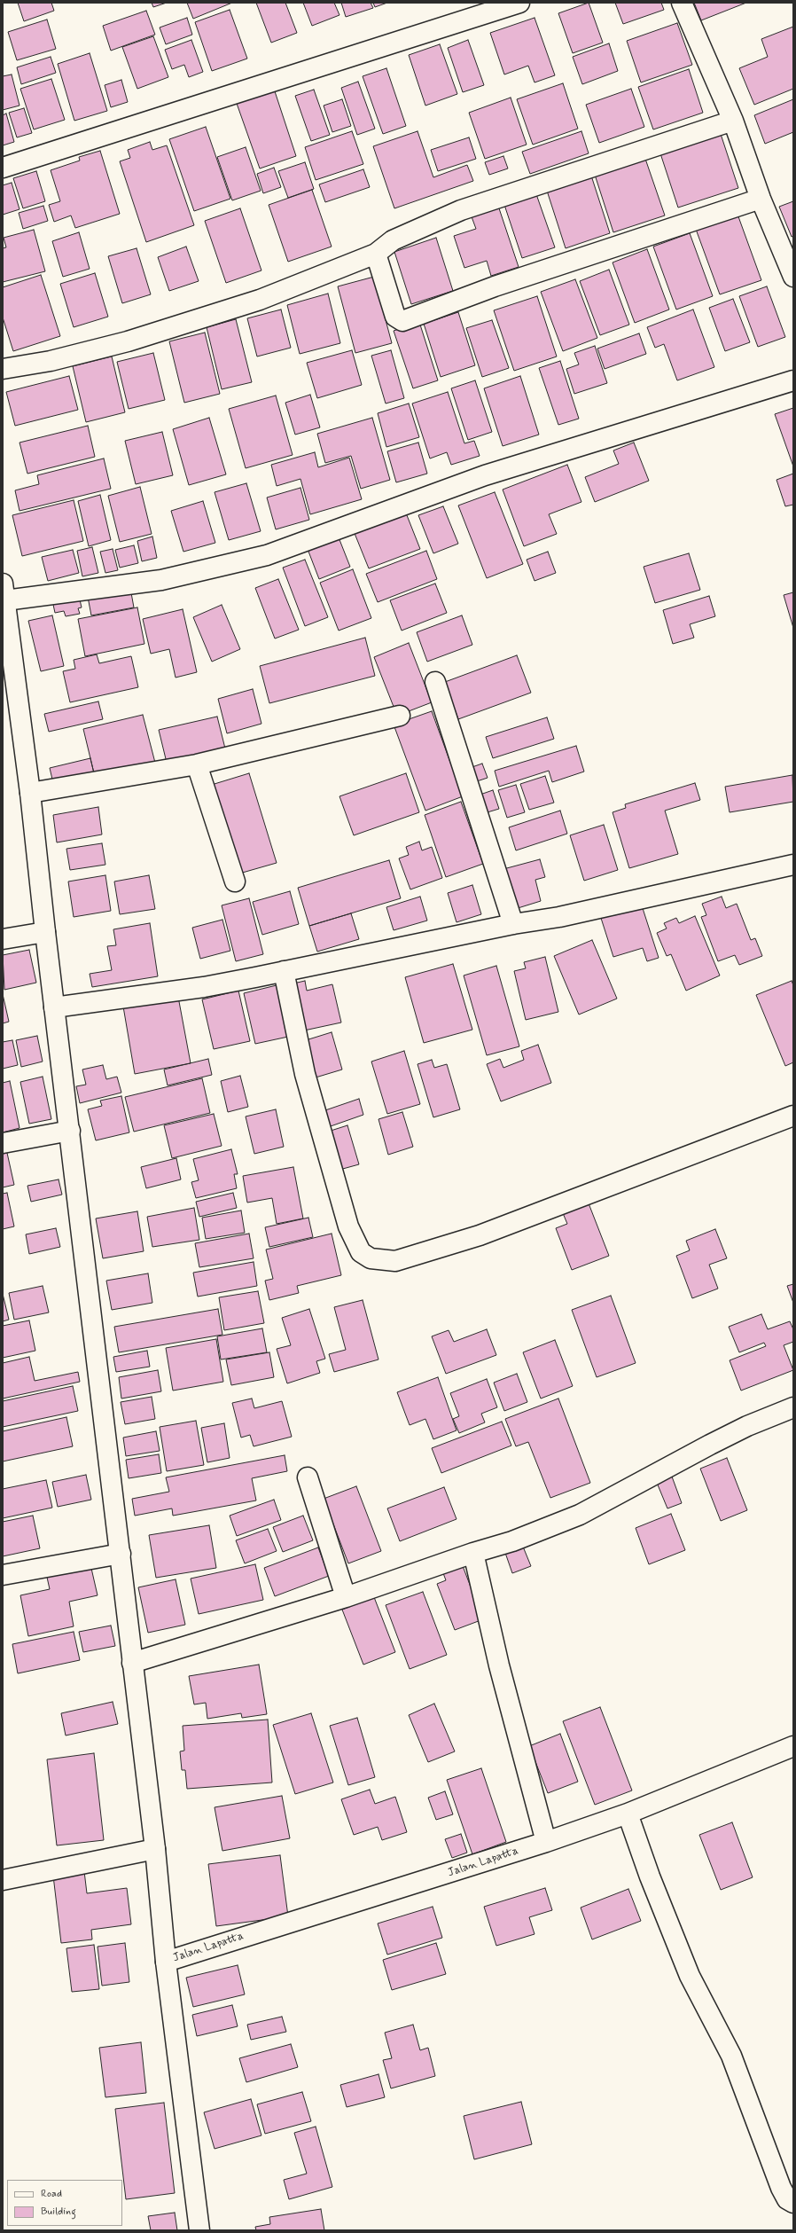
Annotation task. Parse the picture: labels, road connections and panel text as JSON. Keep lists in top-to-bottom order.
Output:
{
  "streets": {
    "street": ["Jalan Lapatta"]
  },
  "legend": ["Road", "Building"]
}
